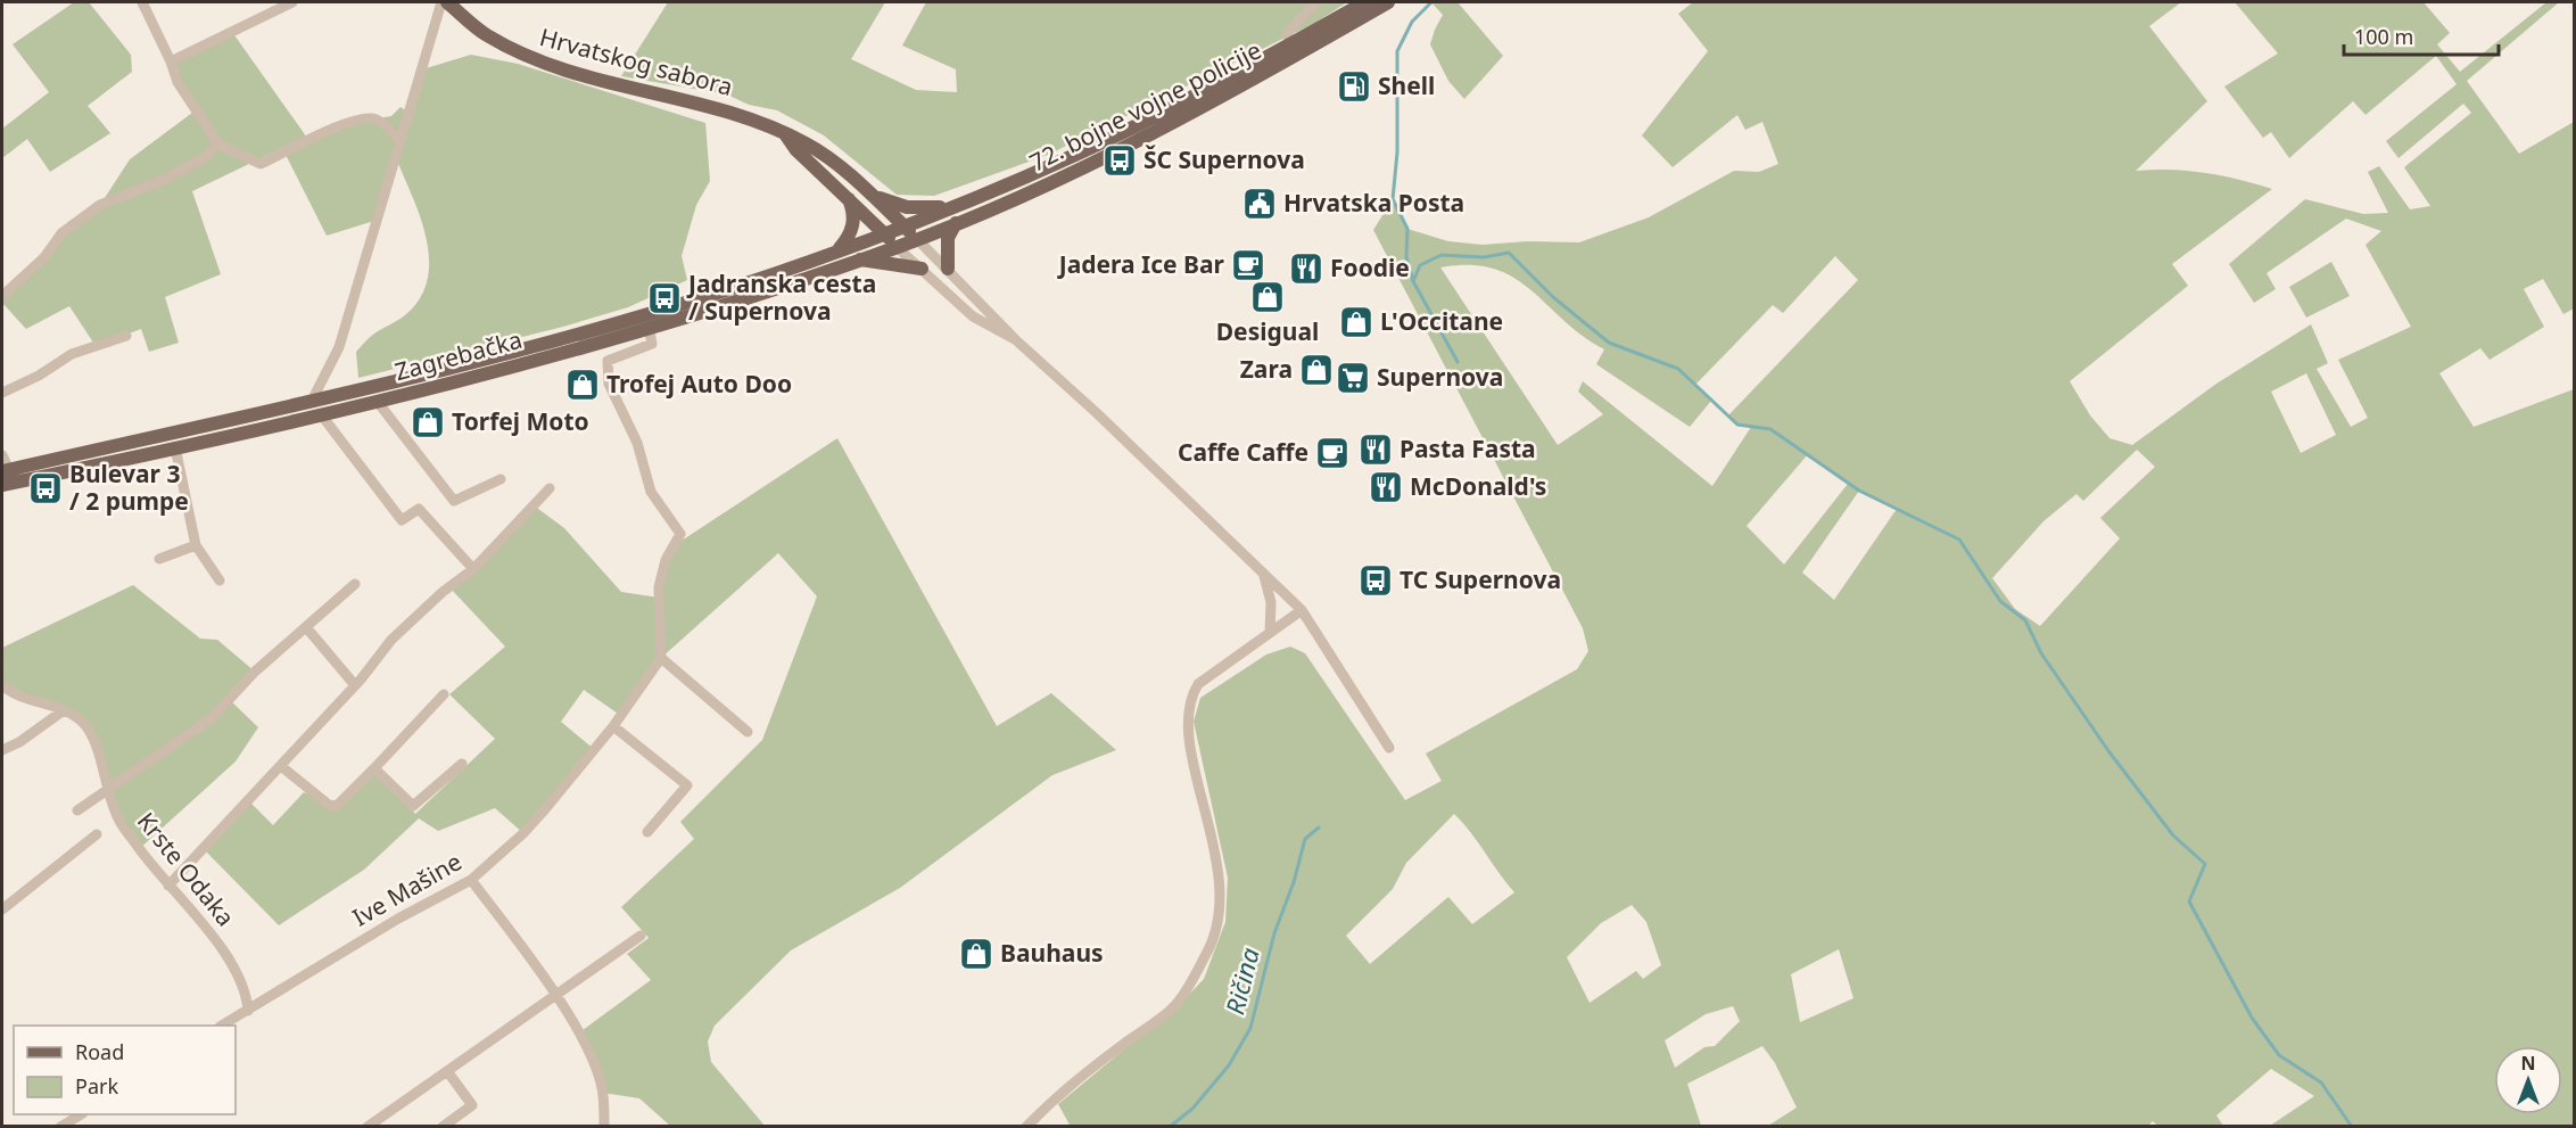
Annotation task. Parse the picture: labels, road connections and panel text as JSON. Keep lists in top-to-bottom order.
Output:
{
  "streets": {
    "main road": ["Hrvatskog sabora", "72. bojne vojne policije", "Zagrebačka"],
    "street": ["Krste Odaka", "Ive Mašine"]
  },
  "crossings": [
    ["Hrvatskog sabora", "72. bojne vojne policije"],
    ["Hrvatskog sabora", "Zagrebačka"],
    ["72. bojne vojne policije", "Zagrebačka"],
    ["Krste Odaka", "Ive Mašine"]
  ],
  "water": ["Ričina"],
  "places": {
    "fuel station": ["Shell"],
    "bus stop": [
      "ŠC Supernova",
      "Jadranska cesta / Supernova",
      "Bulevar 3 / 2 pumpe",
      "TC Supernova"
    ],
    "public building": ["Hrvatska Posta"],
    "cafe": ["Jadera Ice Bar", "Caffe Caffe"],
    "restaurant": ["Foodie", "Pasta Fasta", "McDonald's"],
    "shop": [
      "Desigual",
      "L'Occitane",
      "Zara",
      "Trofej Auto Doo",
      "Torfej Moto",
      "Bauhaus"
    ],
    "supermarket": ["Supernova"]
  },
  "legend": ["Road", "Park"],
  "scale_bar": "100 m",
  "north": "top"
}
